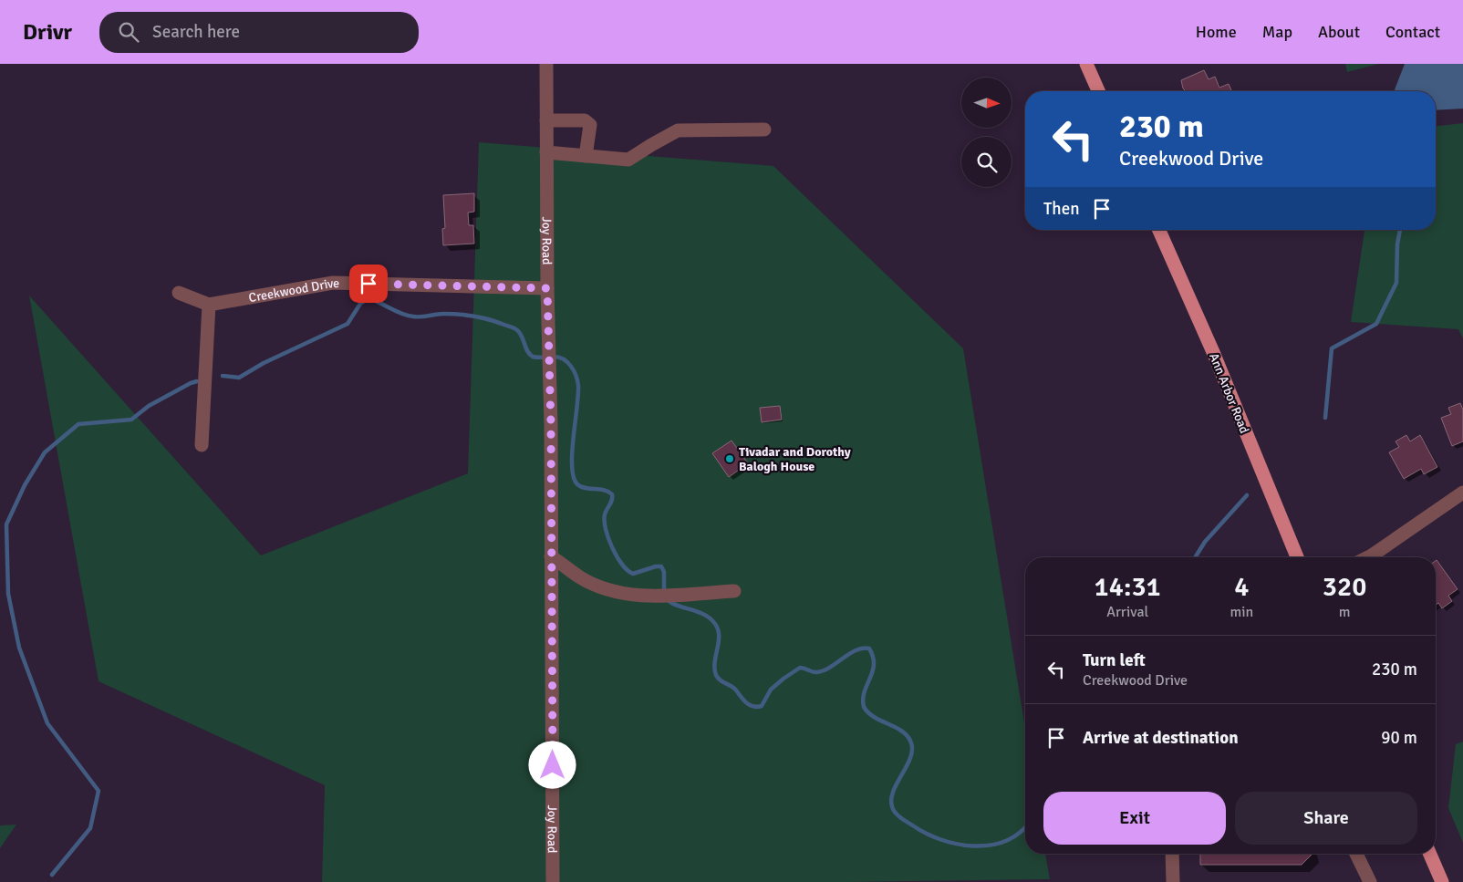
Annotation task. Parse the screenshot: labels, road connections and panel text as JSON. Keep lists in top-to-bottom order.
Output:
{
  "streets": {
    "main road": ["Ann Arbor Road"],
    "street": ["Joy Road", "Creekwood Drive"]
  },
  "crossings": [
    ["Joy Road", "Creekwood Drive"]
  ],
  "places": ["Tivadar and Dorothy Balogh House"],
  "north": "right",
  "page": {
    "header": "Drivr",
    "search": "Search here",
    "nav": [
      "Home",
      "Map",
      "About",
      "Contact"
    ],
    "turn": ["230 m", "Creekwood Drive"],
    "then": "Then",
    "eta": [
      "14:31",
      "Arrival",
      "4",
      "min",
      "320",
      "m"
    ],
    "list": [
      {
        "name": "Turn left",
        "note": "Creekwood Drive",
        "value": "230 m"
      },
      {
        "name": "Arrive at destination",
        "value": "90 m"
      }
    ],
    "buttons": ["Exit", "Share"]
  }
}
